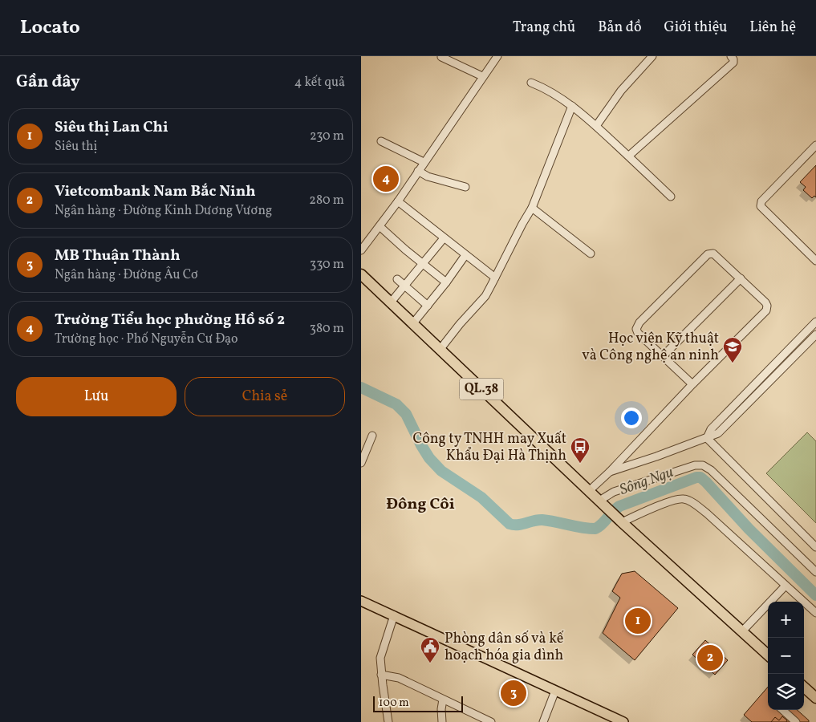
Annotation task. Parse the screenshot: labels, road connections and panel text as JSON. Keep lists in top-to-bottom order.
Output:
{
  "streets": {
    "highway": ["QL.38"]
  },
  "districts": ["Đông Côi"],
  "water": ["Sông Ngụ"],
  "places": {
    "school or university": ["Học viện Kỹ thuật và Công nghệ an ninh"],
    "bus stop": ["Công ty TNHH may Xuất Khẩu Đại Hà Thịnh"],
    "public building": ["Phòng dân số và kế hoạch hóa gia đình"]
  },
  "scale_bar": "100 m",
  "page": {
    "header": "Locato",
    "nav": [
      "Trang chủ",
      "Bản đồ",
      "Giới thiệu",
      "Liên hệ"
    ],
    "heading": ["Gần đây", "4 kết quả"],
    "list": [
      {
        "mark": "1",
        "name": "Siêu thị Lan Chi",
        "note": "Siêu thị",
        "value": "230 m"
      },
      {
        "mark": "2",
        "name": "Vietcombank Nam Bắc Ninh",
        "note": "Ngân hàng · Đường Kinh Dương Vương",
        "value": "280 m"
      },
      {
        "mark": "3",
        "name": "MB Thuận Thành",
        "note": "Ngân hàng · Đường Âu Cơ",
        "value": "330 m"
      },
      {
        "mark": "4",
        "name": "Trường Tiểu học phường Hồ số 2",
        "note": "Trường học · Phố Nguyễn Cư Đạo",
        "value": "380 m"
      }
    ],
    "pins": [
      "4",
      "1",
      "2",
      "3"
    ],
    "buttons": ["Lưu", "Chia sẻ"],
    "map_buttons": ["+", "−"],
    "scale": "100 m"
  }
}
